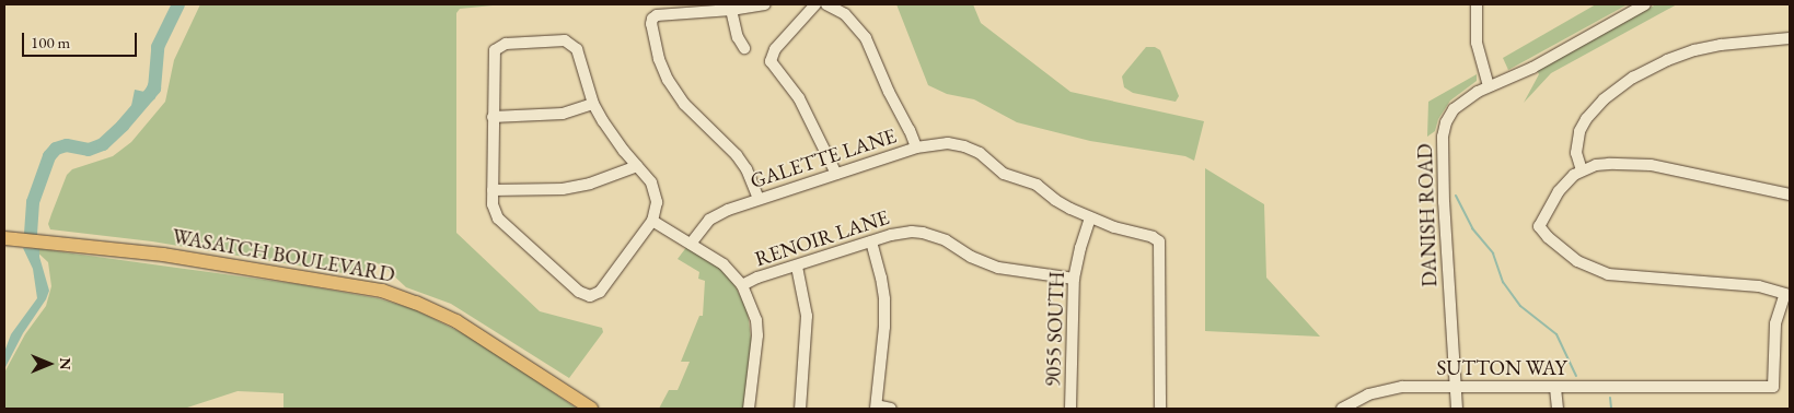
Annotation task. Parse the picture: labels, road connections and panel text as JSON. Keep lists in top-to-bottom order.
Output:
{
  "streets": {
    "main road": ["WASATCH BOULEVARD"],
    "street": [
      "GALETTE LANE",
      "DANISH ROAD",
      "RENOIR LANE",
      "9055 SOUTH",
      "SUTTON WAY"
    ]
  },
  "crossings": [
    ["GALETTE LANE", "9055 SOUTH"],
    ["DANISH ROAD", "SUTTON WAY"],
    ["RENOIR LANE", "9055 SOUTH"]
  ],
  "scale_bar": "100 m",
  "north": "right"
}
